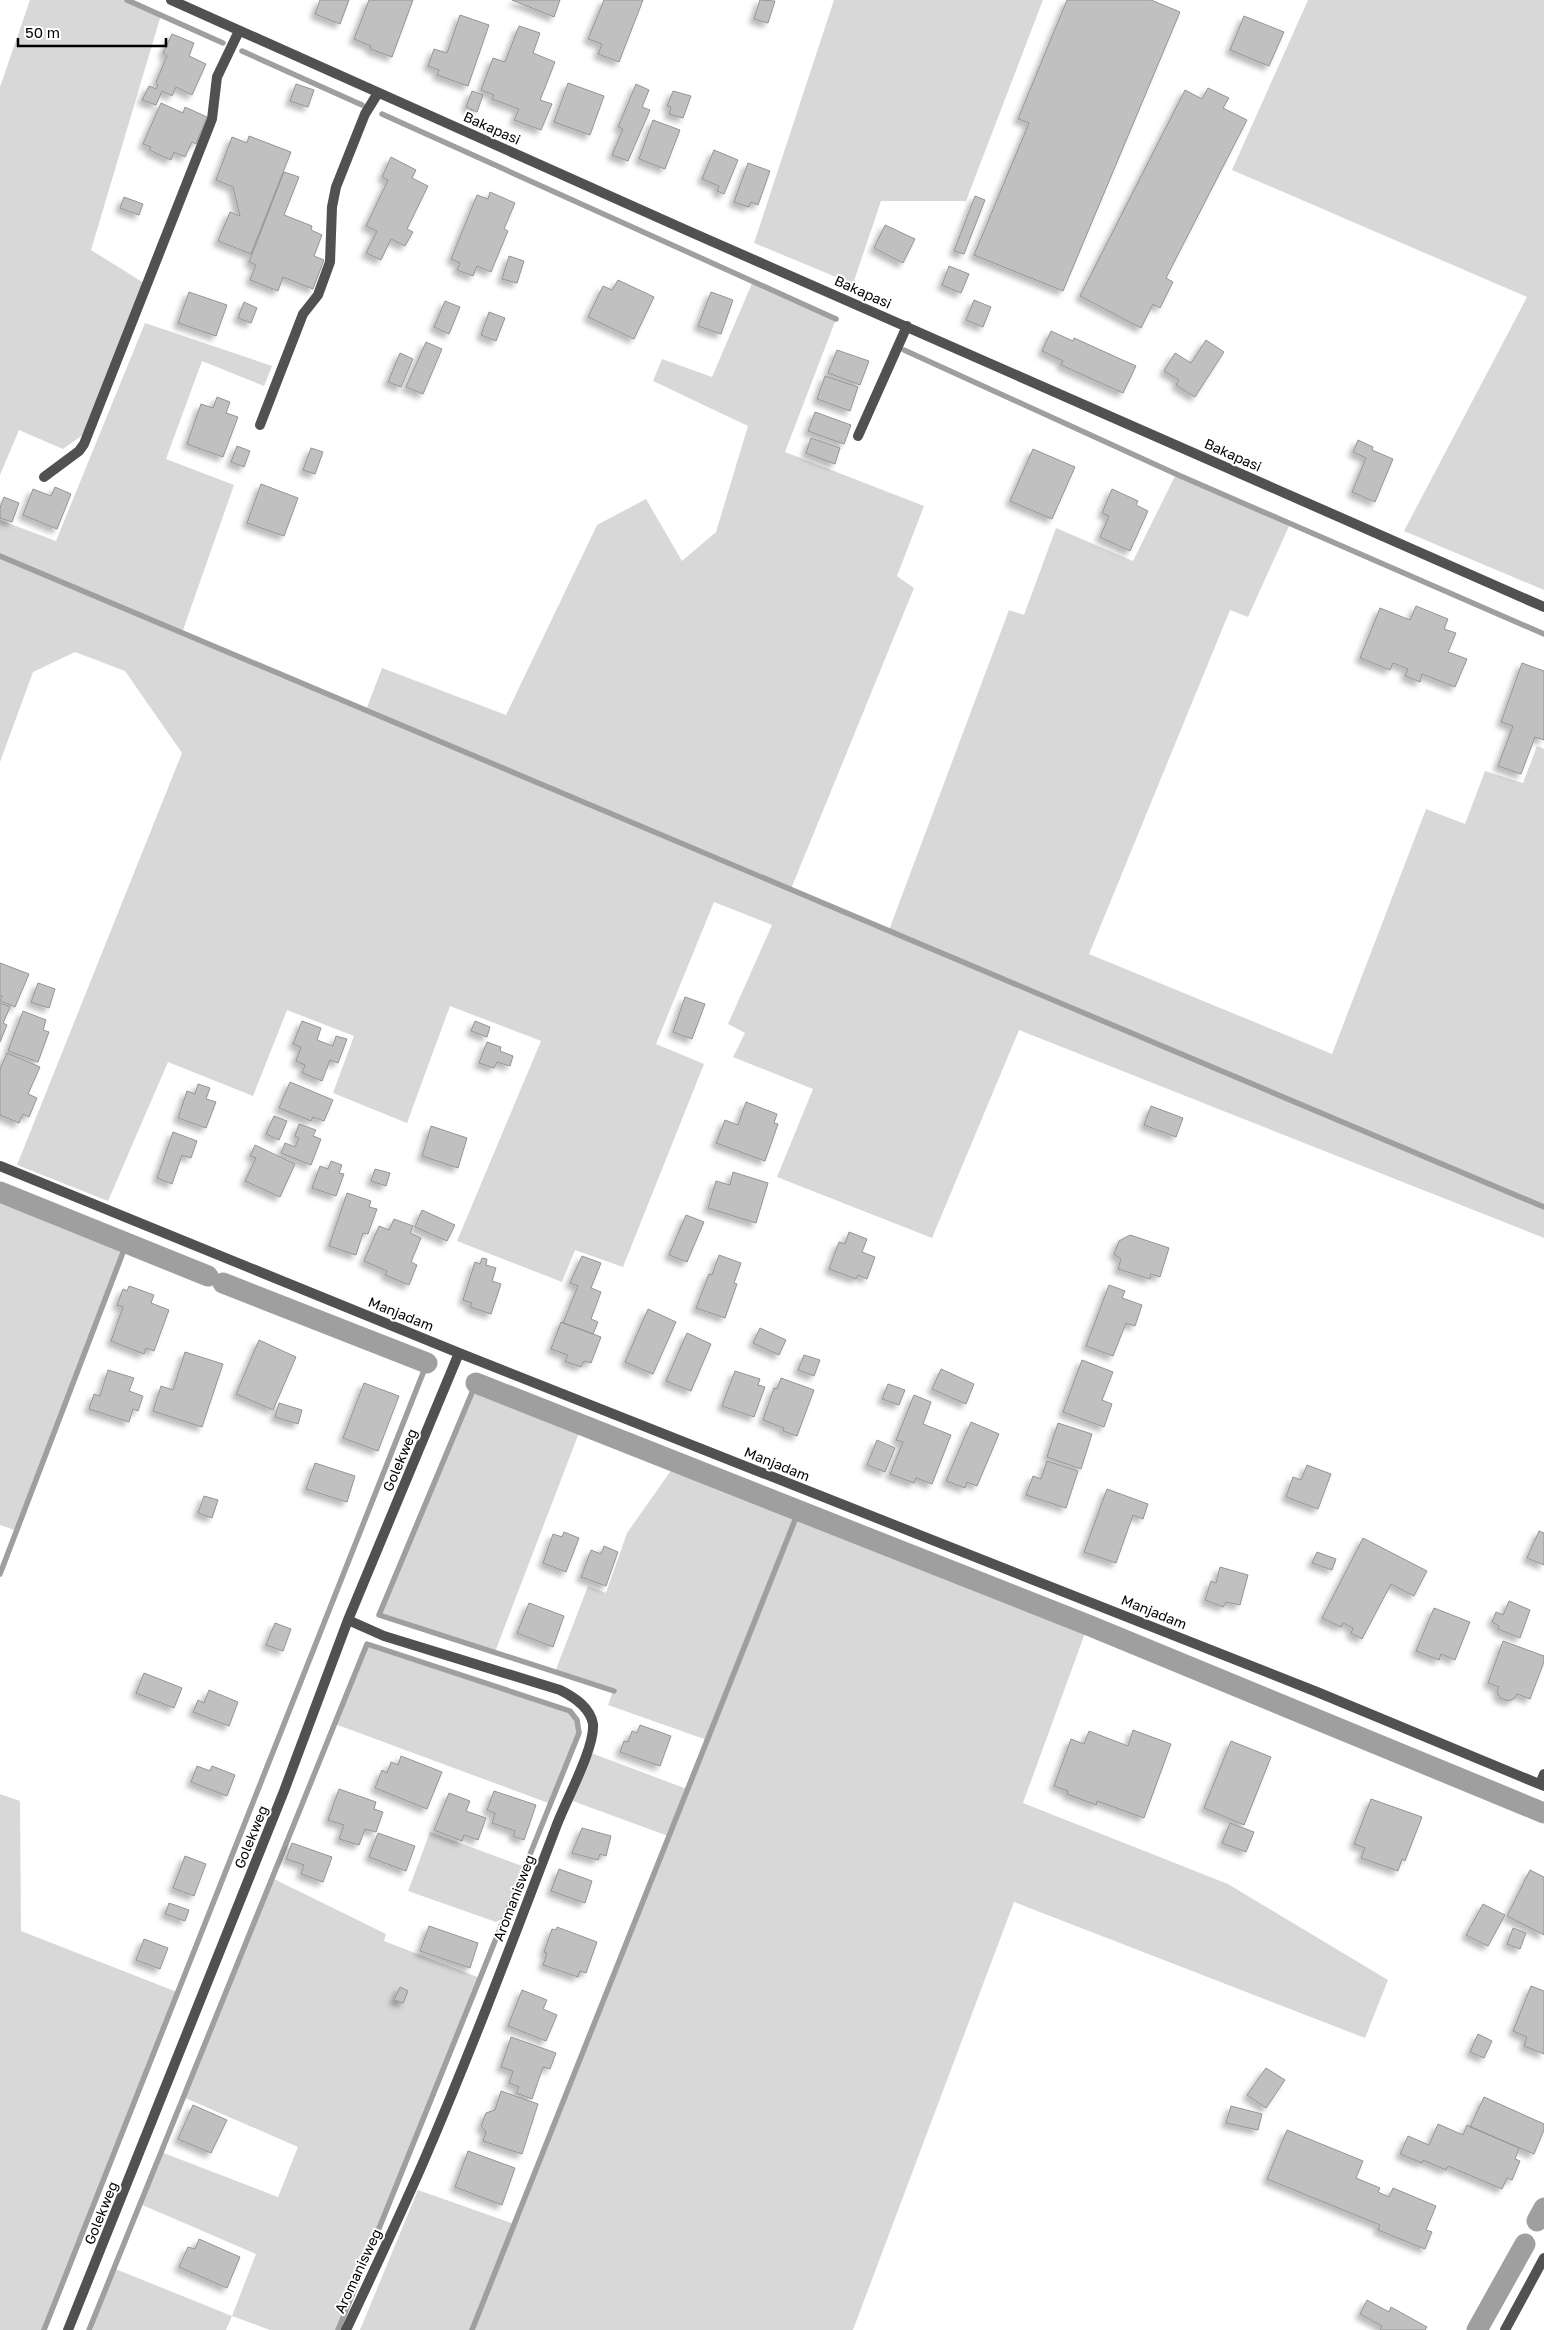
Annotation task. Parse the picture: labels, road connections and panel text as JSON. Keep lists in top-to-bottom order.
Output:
{
  "streets": {
    "street": [
      "Bakapasi",
      "Manjadam",
      "Golekweg",
      "Aromanisweg"
    ]
  },
  "crossings": [
    ["Manjadam", "Golekweg"],
    ["Golekweg", "Aromanisweg"]
  ],
  "scale_bar": "50 m"
}
